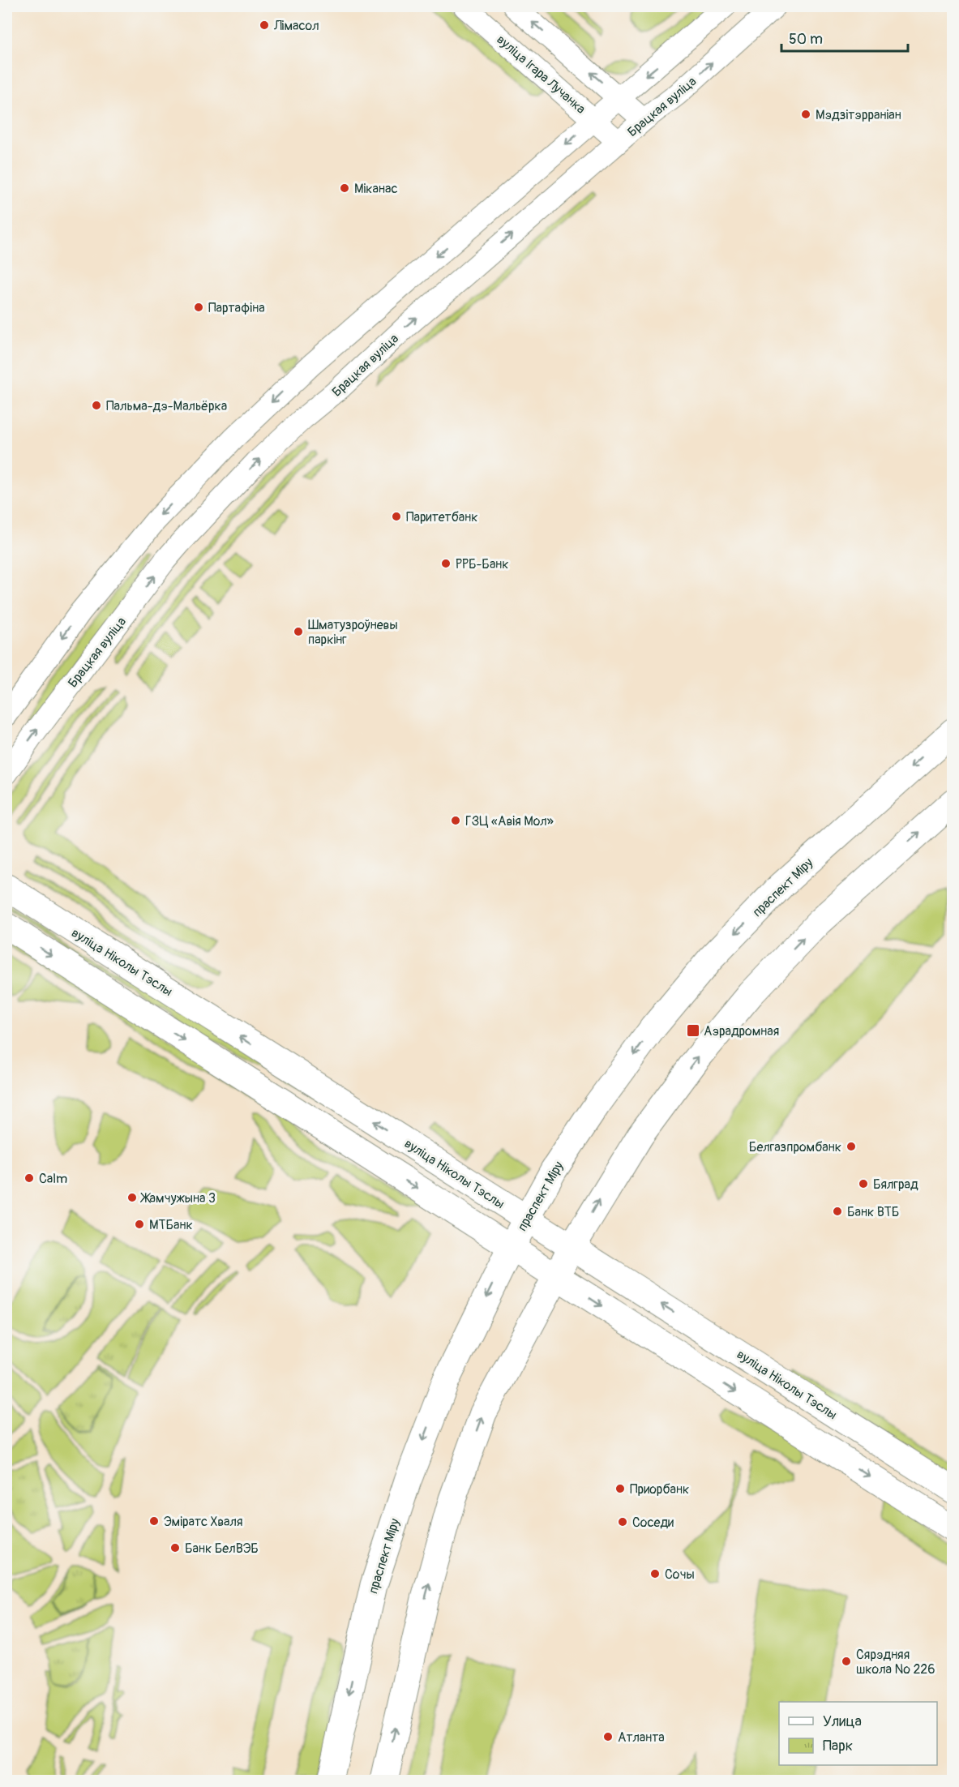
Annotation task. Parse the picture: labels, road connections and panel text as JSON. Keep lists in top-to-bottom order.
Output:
{
  "streets": {
    "main road": ["праспект Міру", "вуліца Ніколы Тэслы"],
    "street": ["вуліца Ігара Лучанка", "Брацкая вуліца"]
  },
  "crossings": [
    ["вуліца Ігара Лучанка", "Брацкая вуліца"],
    ["праспект Міру", "вуліца Ніколы Тэслы"]
  ],
  "places": {
    "other": [
      "Лімасол",
      "Мэдзітэрраніан",
      "Міканас",
      "Партафіна",
      "Пальма-дэ-Мальёрка",
      "Паритетбанк",
      "РРБ-Банк",
      "Шматузроўневы паркінг",
      "ГЗЦ «Авія Мол»",
      "Белгазпромбанк",
      "Calm",
      "Бялград",
      "Жамчужына 3",
      "Банк ВТБ",
      "МТБанк",
      "Приорбанк",
      "Эміратс Хваля",
      "Соседи",
      "Банк БелВЭБ",
      "Сочы",
      "Сярэдняя школа № 226",
      "Атланта"
    ],
    "transit": ["Аэрадромная"]
  },
  "legend": ["Улица", "Парк"],
  "scale_bar": "50 m"
}
